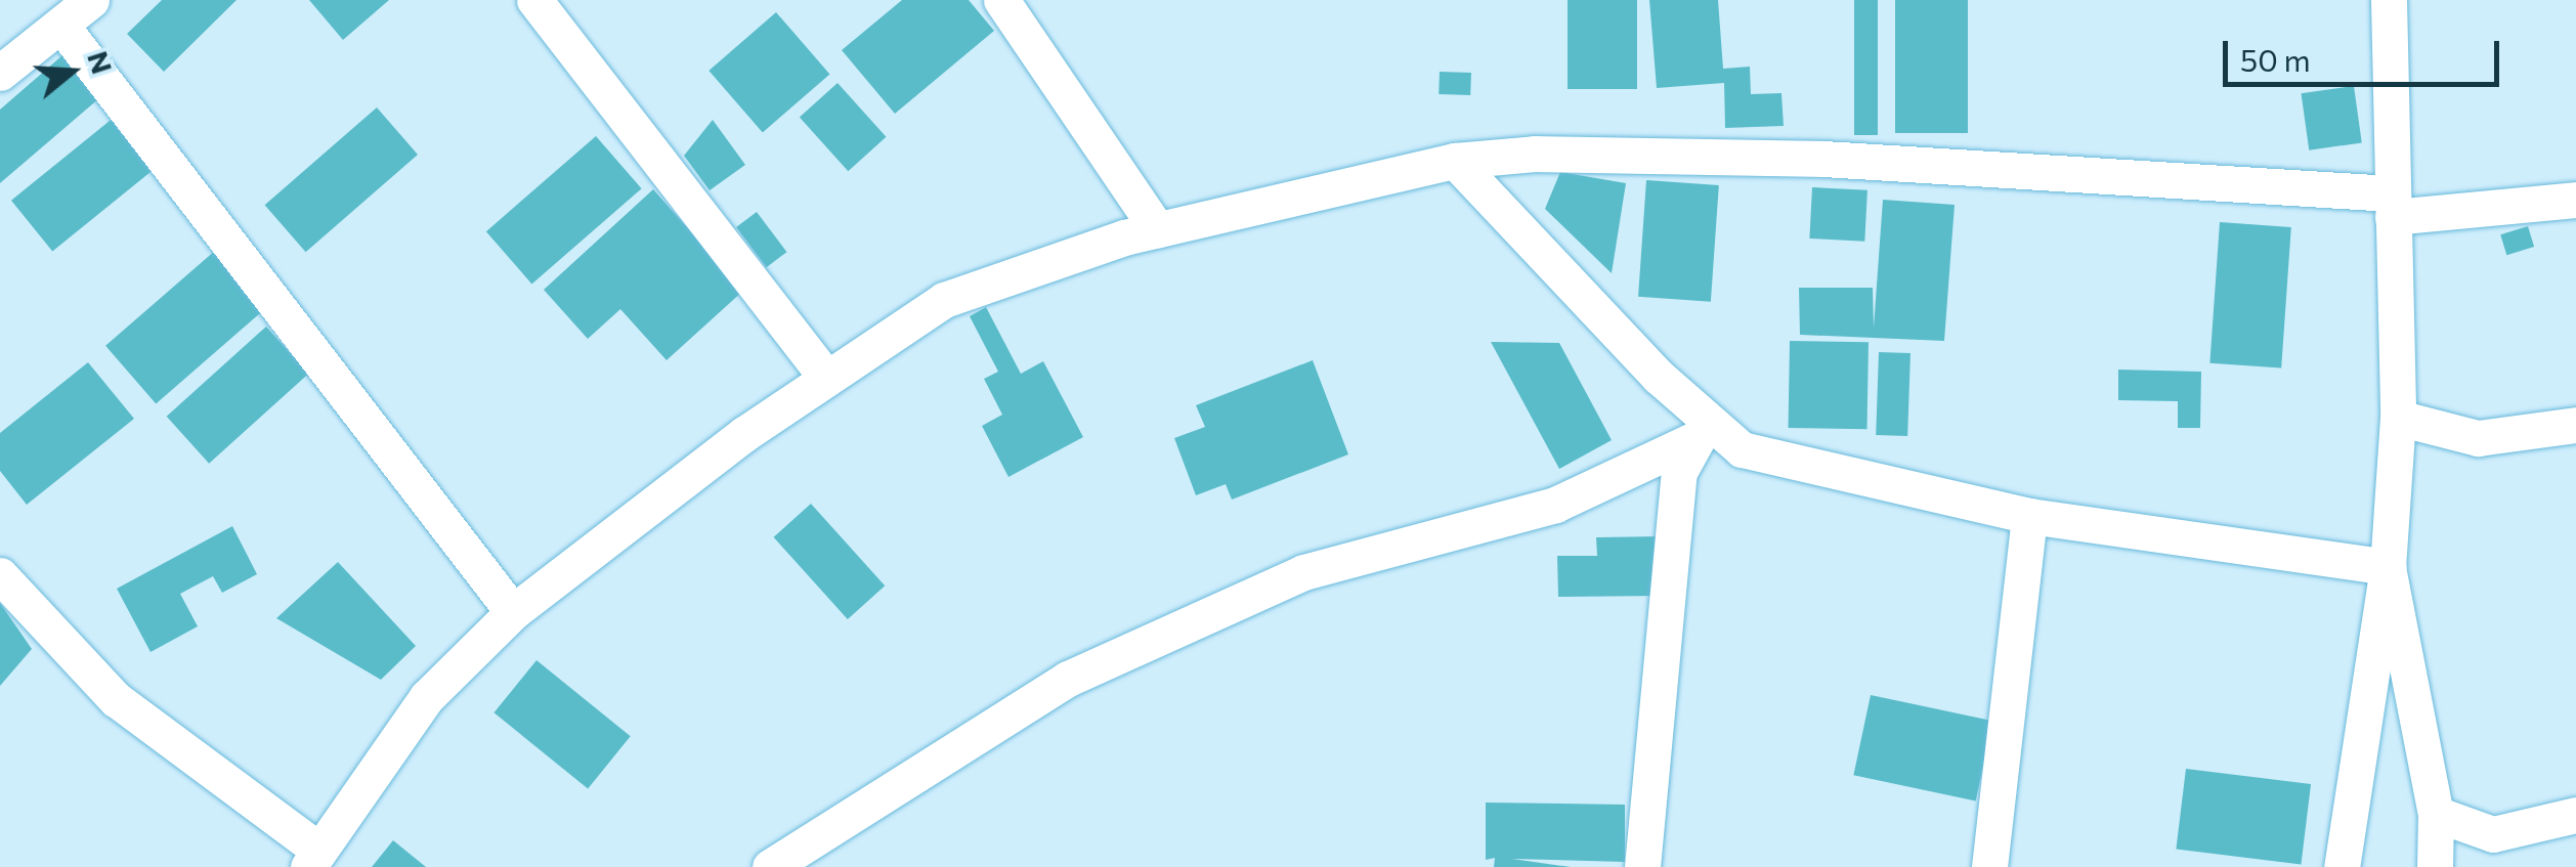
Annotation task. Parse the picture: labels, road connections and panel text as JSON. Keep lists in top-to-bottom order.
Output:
{
  "scale_bar": "50 m",
  "north": "right"
}
